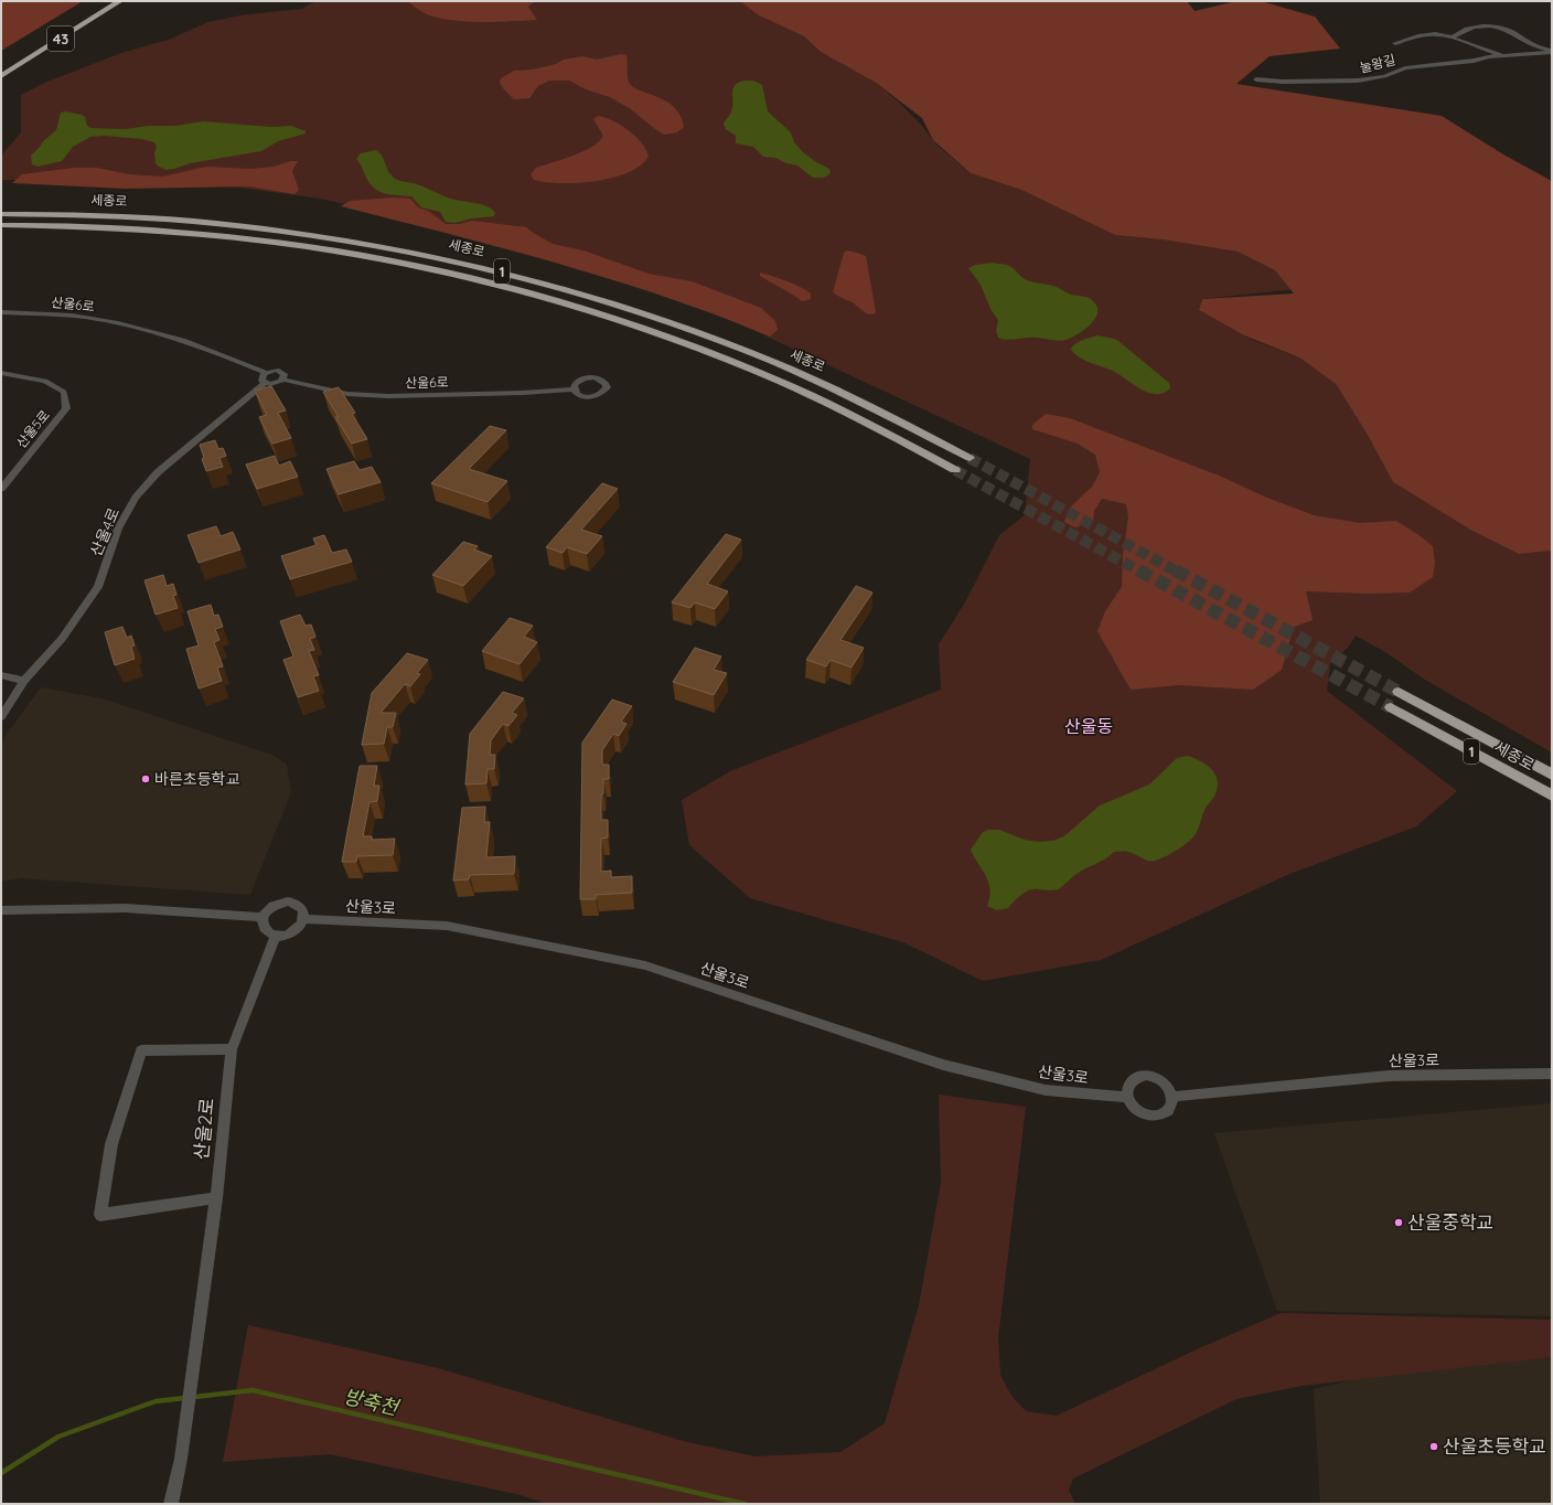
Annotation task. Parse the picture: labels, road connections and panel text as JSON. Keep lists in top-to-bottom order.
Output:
{
  "streets": {
    "highway": ["43", "세종로", "1"],
    "street": [
      "눌왕길",
      "산울6로",
      "산울5로",
      "산울4로",
      "산울3로",
      "산울2로"
    ]
  },
  "crossings": [
    ["산울3로", "산울2로"]
  ],
  "districts": ["산울동"],
  "water": ["방축천"],
  "places": ["바른초등학교", "산울중학교", "산울초등학교"]
}
